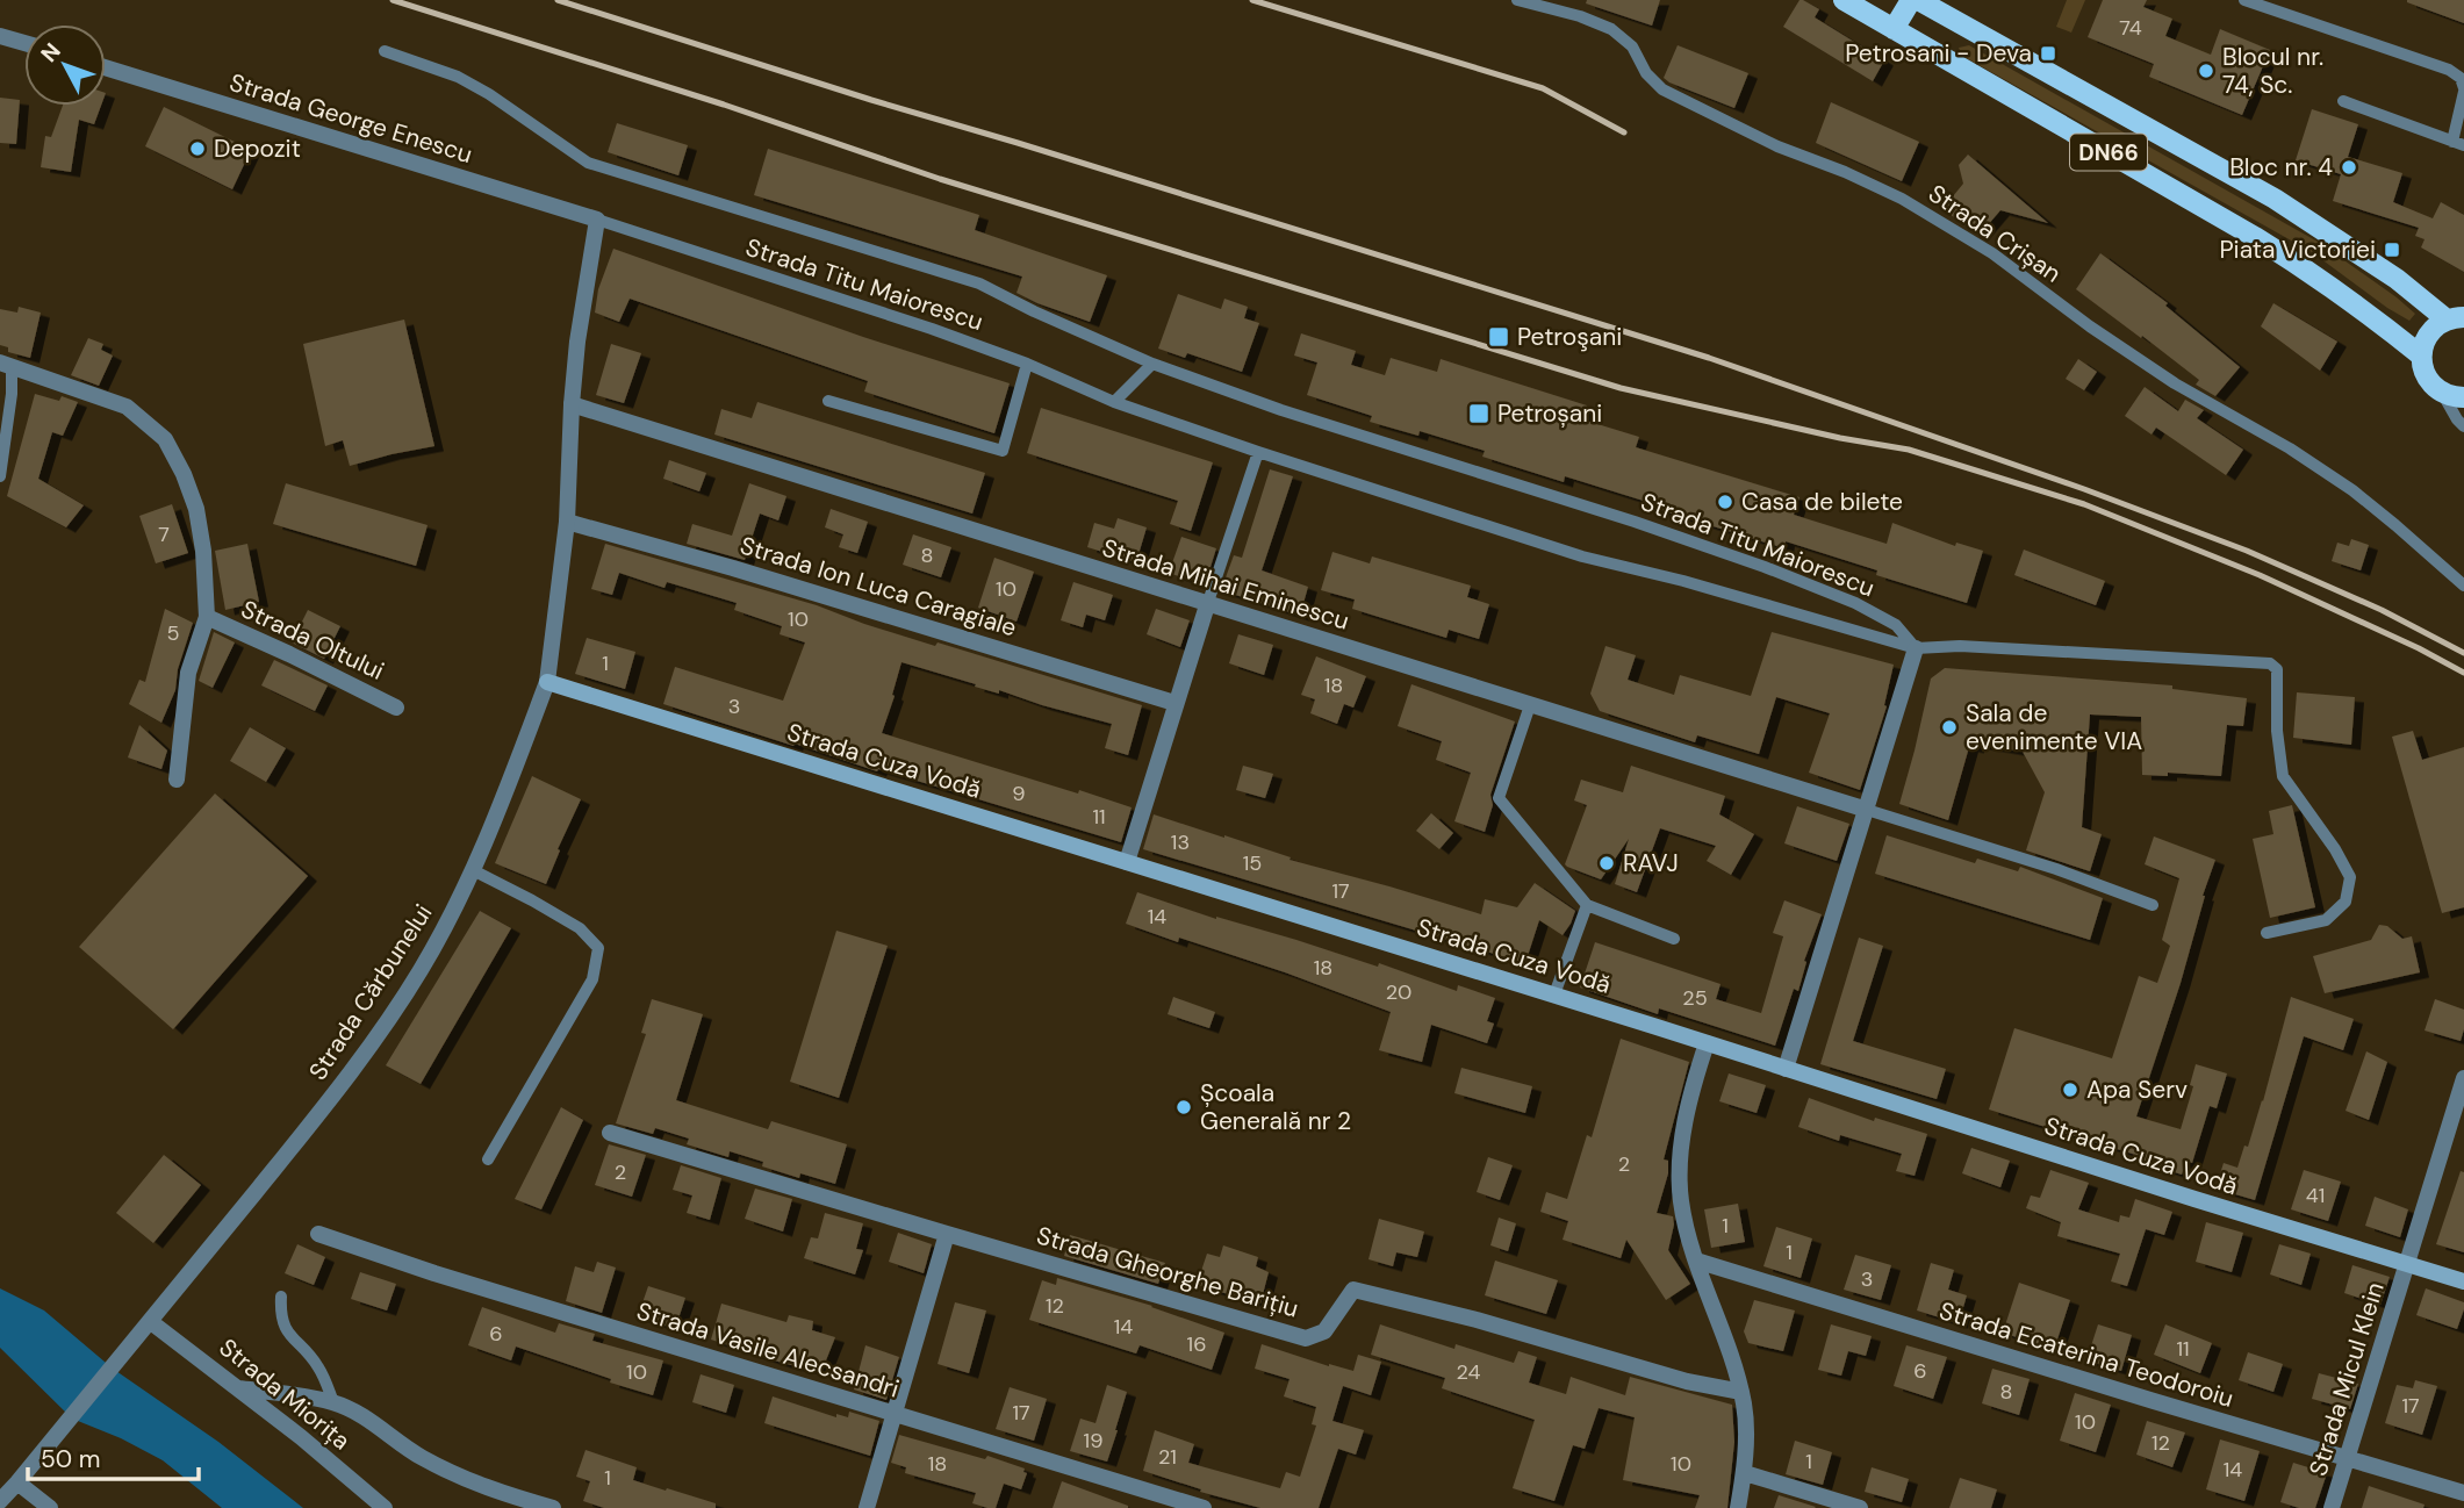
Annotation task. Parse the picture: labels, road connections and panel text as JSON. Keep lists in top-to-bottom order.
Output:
{
  "streets": {
    "main road": ["DN66", "Strada Cuza Vodă"],
    "street": [
      "Strada George Enescu",
      "Strada Mihai Eminescu",
      "Strada Ion Luca Caragiale",
      "Strada Oltului",
      "Strada Cărbunelui",
      "Strada Gheorghe Barițiu",
      "Strada Vasile Alecsandri",
      "Strada Ecaterina Teodoroiu",
      "Strada Micul Klein",
      "Strada Miorița"
    ],
    "lane": ["Strada Crișan", "Strada Titu Maiorescu"]
  },
  "crossings": [
    ["Strada George Enescu", "Strada Titu Maiorescu"],
    ["Strada George Enescu", "Strada Cărbunelui"],
    ["Strada Titu Maiorescu", "Strada Cărbunelui"],
    ["Strada Mihai Eminescu", "Strada Cărbunelui"],
    ["Strada Ion Luca Caragiale", "Strada Cărbunelui"],
    ["Strada Cuza Vodă", "Strada Cărbunelui"],
    ["Strada Cuza Vodă", "Strada Micul Klein"],
    ["Strada Cărbunelui", "Strada Miorița"],
    ["Strada Ecaterina Teodoroiu", "Strada Micul Klein"]
  ],
  "places": {
    "transit": [
      "Petrosani - Deva",
      "Piata Victoriei",
      "Petroşani",
      "Petroșani"
    ],
    "other": [
      "Blocul nr. 74, Sc.",
      "Depozit",
      "Bloc nr. 4",
      "Casa de bilete",
      "Sala de evenimente VIA",
      "RAVJ",
      "Apa Serv",
      "Școala Generală nr 2"
    ]
  },
  "house_numbers": [
    "74",
    "7",
    "8",
    "10",
    "10",
    "5",
    "1",
    "18",
    "3",
    "9",
    "11",
    "13",
    "15",
    "17",
    "14",
    "18",
    "20",
    "25",
    "2",
    "2",
    "41",
    "1",
    "1",
    "3",
    "12",
    "14",
    "6",
    "16",
    "11",
    "6",
    "10",
    "24",
    "8",
    "17",
    "17",
    "10",
    "19",
    "12",
    "21",
    "1",
    "18",
    "10",
    "14",
    "1"
  ],
  "scale_bar": "50 m",
  "north": "top left"
}
